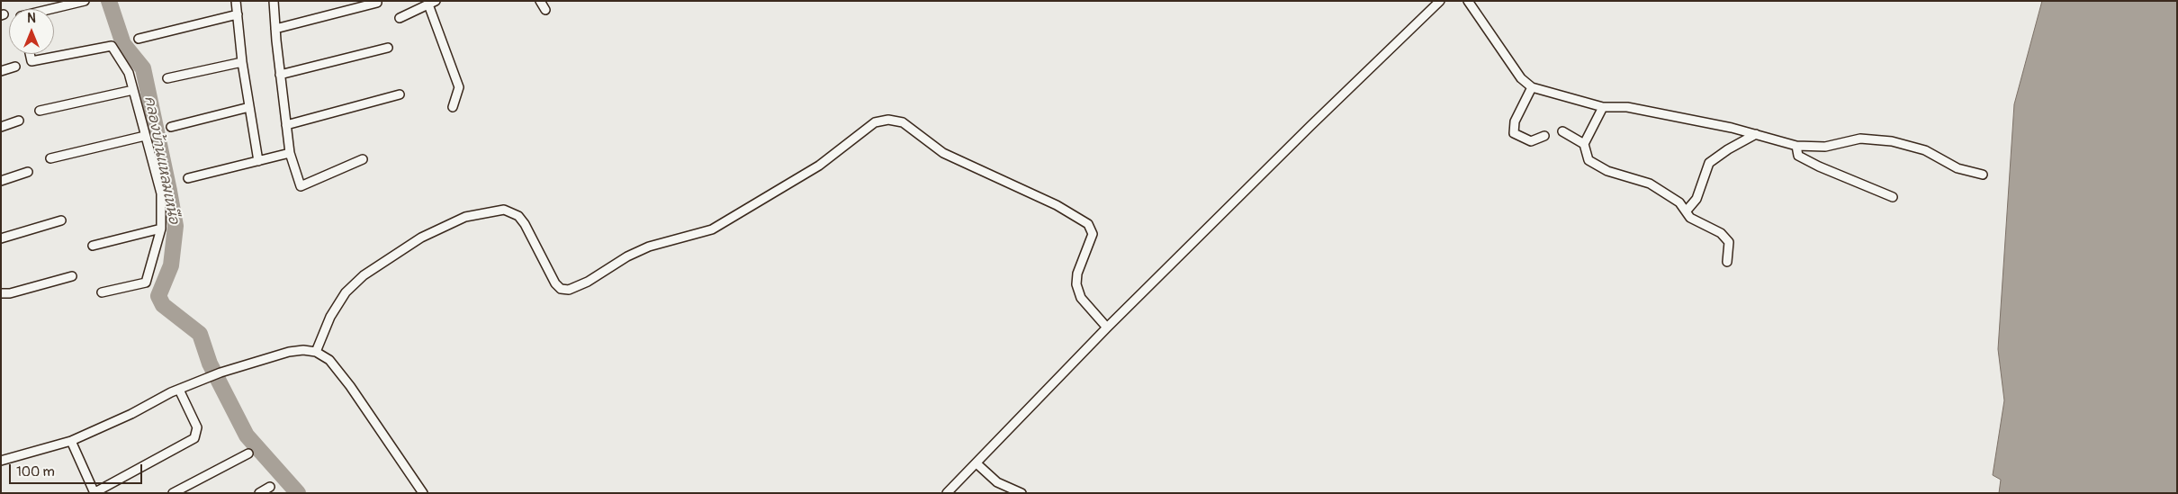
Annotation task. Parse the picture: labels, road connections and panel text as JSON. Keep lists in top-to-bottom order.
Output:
{
  "water": ["คลองบ้านแหลมเหนือ"],
  "scale_bar": "100 m",
  "north": "top"
}
